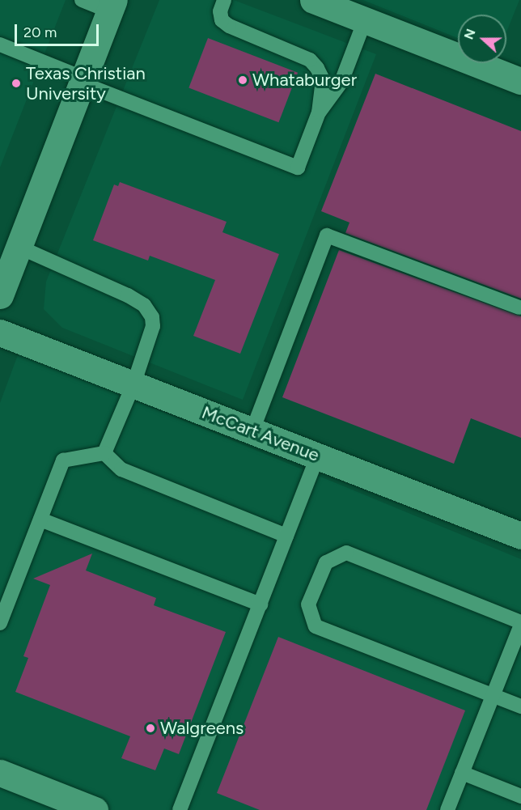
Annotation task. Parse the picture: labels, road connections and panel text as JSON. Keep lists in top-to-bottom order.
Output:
{
  "streets": {
    "street": ["McCart Avenue"]
  },
  "places": ["Whataburger", "Texas Christian University", "Walgreens"],
  "scale_bar": "20 m",
  "north": "left"
}
